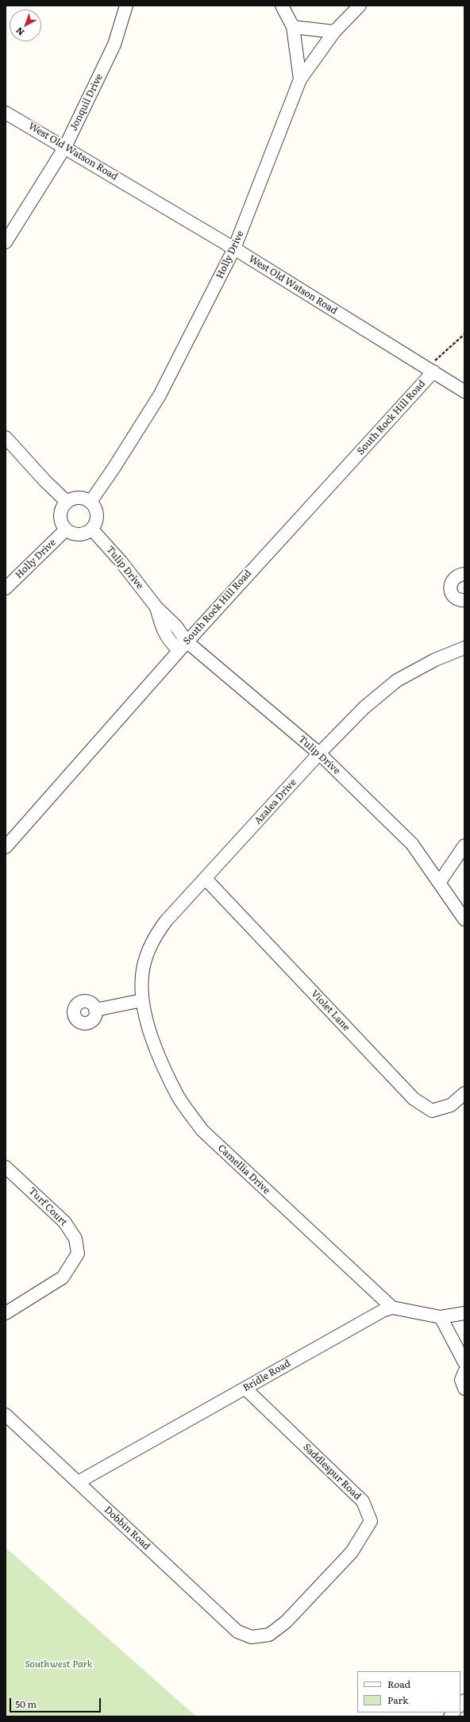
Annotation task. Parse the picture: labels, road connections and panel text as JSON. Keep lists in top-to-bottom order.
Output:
{
  "streets": {
    "street": [
      "Jonquil Drive",
      "West Old Watson Road",
      "Holly Drive",
      "South Rock Hill Road",
      "Tulip Drive",
      "Azalea Drive",
      "Violet Lane",
      "Camellia Drive",
      "Turf Court",
      "Bridle Road",
      "Saddlespur Road",
      "Dobbin Road"
    ]
  },
  "crossings": [
    ["Jonquil Drive", "West Old Watson Road"],
    ["West Old Watson Road", "Holly Drive"],
    ["West Old Watson Road", "South Rock Hill Road"],
    ["Holly Drive", "Tulip Drive"],
    ["South Rock Hill Road", "Tulip Drive"],
    ["Tulip Drive", "Azalea Drive"],
    ["Azalea Drive", "Violet Lane"],
    ["Azalea Drive", "Camellia Drive"],
    ["Camellia Drive", "Bridle Road"],
    ["Bridle Road", "Saddlespur Road"],
    ["Bridle Road", "Dobbin Road"],
    ["Saddlespur Road", "Dobbin Road"]
  ],
  "parks": ["Southwest Park"],
  "legend": ["Road", "Park"],
  "scale_bar": "50 m",
  "north": "bottom left"
}
